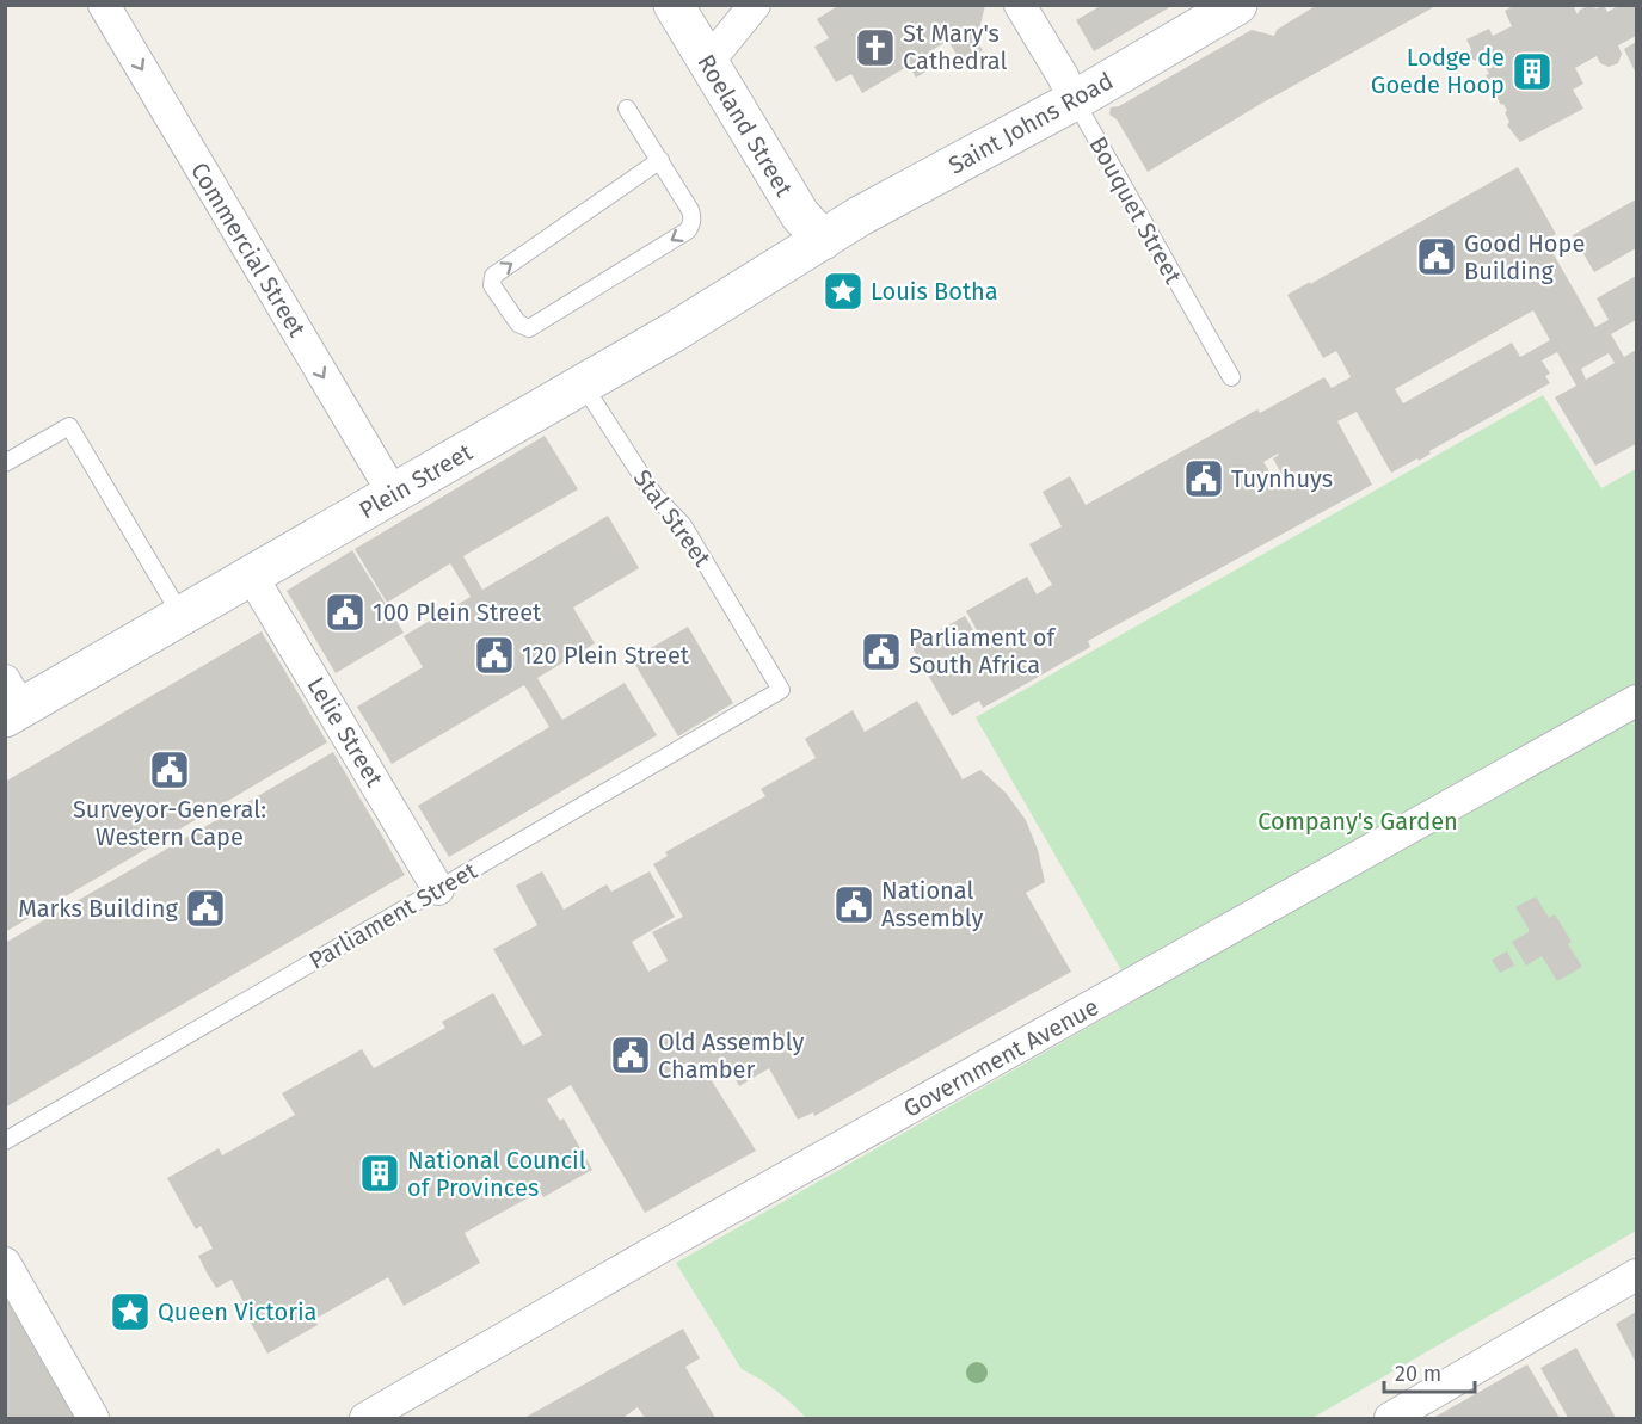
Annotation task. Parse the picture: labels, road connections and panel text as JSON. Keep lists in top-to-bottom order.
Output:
{
  "streets": {
    "street": [
      "Saint Johns Road",
      "Roeland Street",
      "Bouquet Street",
      "Commercial Street",
      "Plein Street",
      "Lelie Street",
      "Government Avenue"
    ],
    "lane": ["Stal Street", "Parliament Street"]
  },
  "crossings": [
    ["Saint Johns Road", "Roeland Street"],
    ["Saint Johns Road", "Bouquet Street"],
    ["Saint Johns Road", "Plein Street"],
    ["Roeland Street", "Plein Street"],
    ["Commercial Street", "Plein Street"],
    ["Plein Street", "Stal Street"],
    ["Plein Street", "Lelie Street"],
    ["Stal Street", "Parliament Street"],
    ["Lelie Street", "Parliament Street"]
  ],
  "one_way": ["Commercial Street"],
  "parks": ["Company's Garden"],
  "places": {
    "church": ["St Mary's Cathedral"],
    "building": ["Lodge de Goede Hoop", "National Council of Provinces"],
    "public building": [
      "Good Hope Building",
      "Tuynhuys",
      "100 Plein Street",
      "Parliament of South Africa",
      "120 Plein Street",
      "Surveyor-General: Western Cape",
      "National Assembly",
      "Marks Building",
      "Old Assembly Chamber"
    ],
    "place": ["Louis Botha", "Queen Victoria"]
  },
  "scale_bar": "20 m"
}
